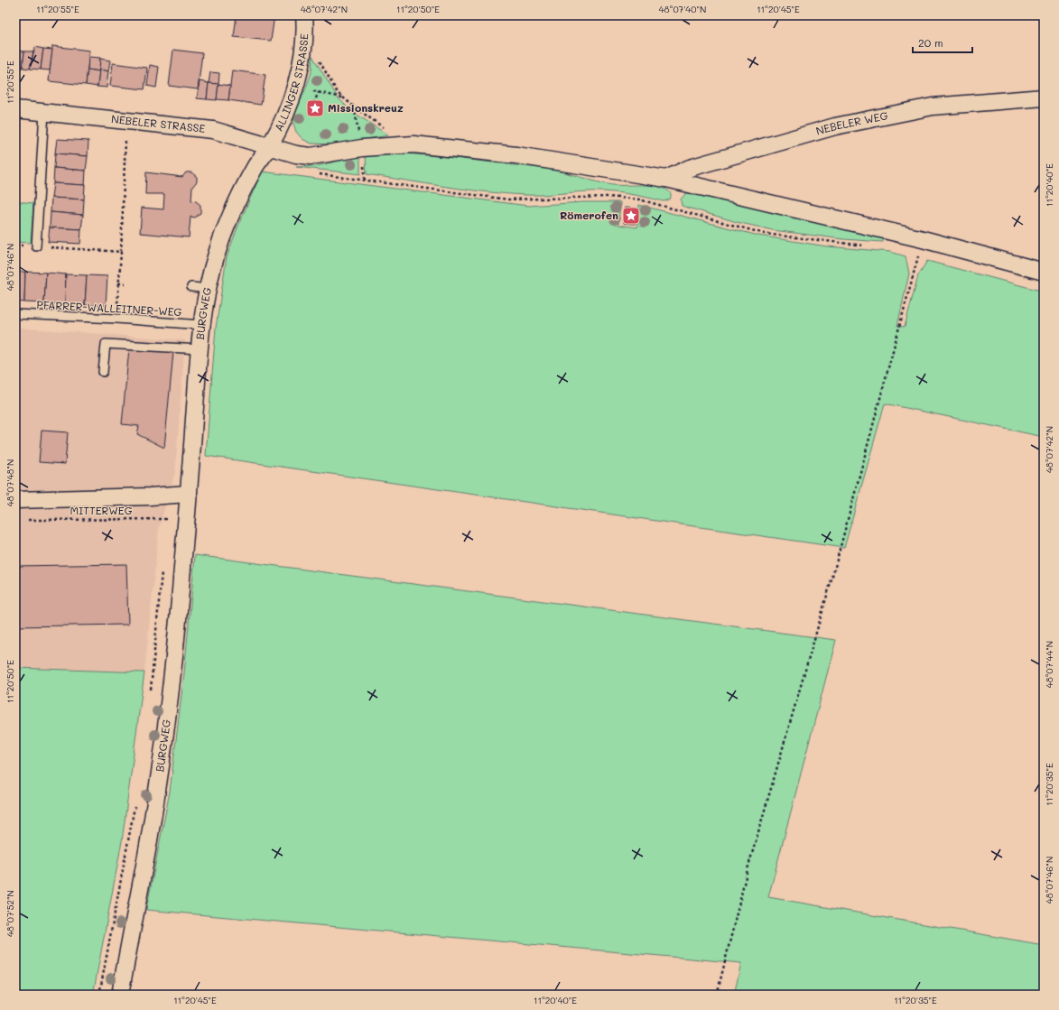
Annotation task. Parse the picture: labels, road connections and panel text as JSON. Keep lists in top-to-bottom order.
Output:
{
  "streets": {
    "street": [
      "ALLINGER STRASSE",
      "NEBELER STRASSE",
      "NEBELER WEG",
      "BURGWEG"
    ],
    "lane": ["PFARRER-WALLEITNER-WEG"],
    "path": ["MITTERWEG"]
  },
  "crossings": [
    ["ALLINGER STRASSE", "NEBELER STRASSE"],
    ["ALLINGER STRASSE", "BURGWEG"],
    ["NEBELER STRASSE", "NEBELER WEG"],
    ["NEBELER STRASSE", "BURGWEG"],
    ["PFARRER-WALLEITNER-WEG", "BURGWEG"],
    ["BURGWEG", "MITTERWEG"]
  ],
  "places": {
    "place": ["Missionskreuz", "Römerofen"]
  },
  "scale_bar": "20 m",
  "coordinates": [
    "11°20'55\"E",
    "48°07'42\"N",
    "11°20'50\"E",
    "48°07'40\"N",
    "11°20'45\"E",
    "11°20'40\"E",
    "48°07'46\"N",
    "48°07'48\"N",
    "48°07'44\"N",
    "11°20'35\"E",
    "48°07'52\"N"
  ]
}
